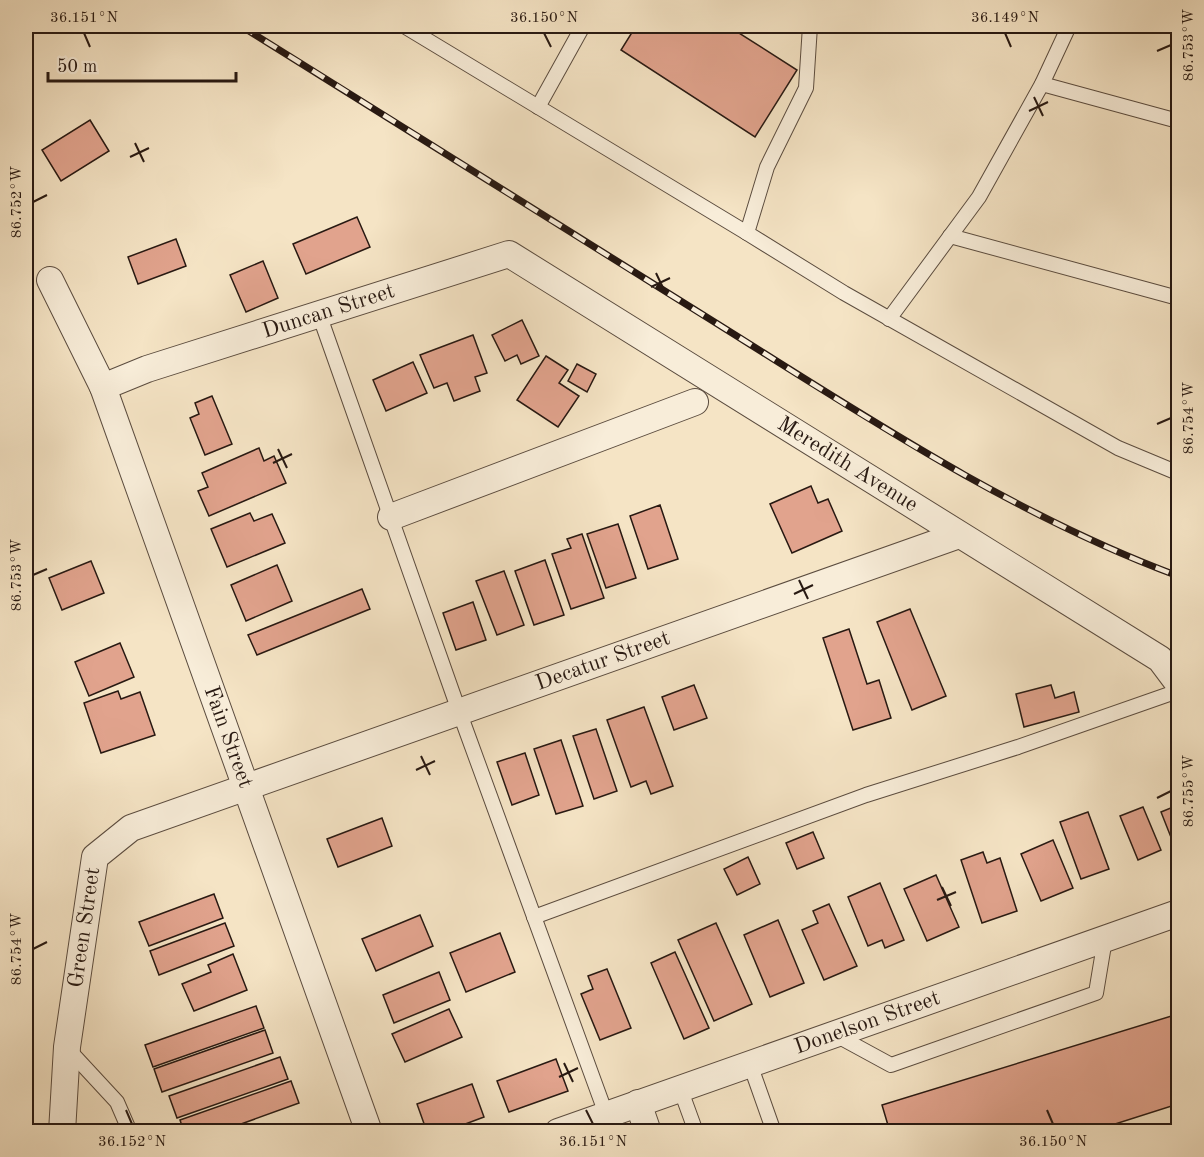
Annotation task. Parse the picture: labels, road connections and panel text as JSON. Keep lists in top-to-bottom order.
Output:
{
  "streets": {
    "street": [
      "Duncan Street",
      "Meredith Avenue",
      "Decatur Street",
      "Fain Street",
      "Green Street",
      "Donelson Street"
    ]
  },
  "crossings": [
    ["Duncan Street", "Meredith Avenue"],
    ["Duncan Street", "Fain Street"],
    ["Meredith Avenue", "Decatur Street"],
    ["Decatur Street", "Fain Street"],
    ["Decatur Street", "Green Street"],
    ["Fain Street", "Green Street"]
  ],
  "scale_bar": "50 m",
  "coordinates": [
    "36.151°N",
    "36.150°N",
    "36.149°N",
    "86.753°W",
    "86.752°W",
    "86.754°W",
    "86.755°W",
    "36.152°N"
  ]
}
